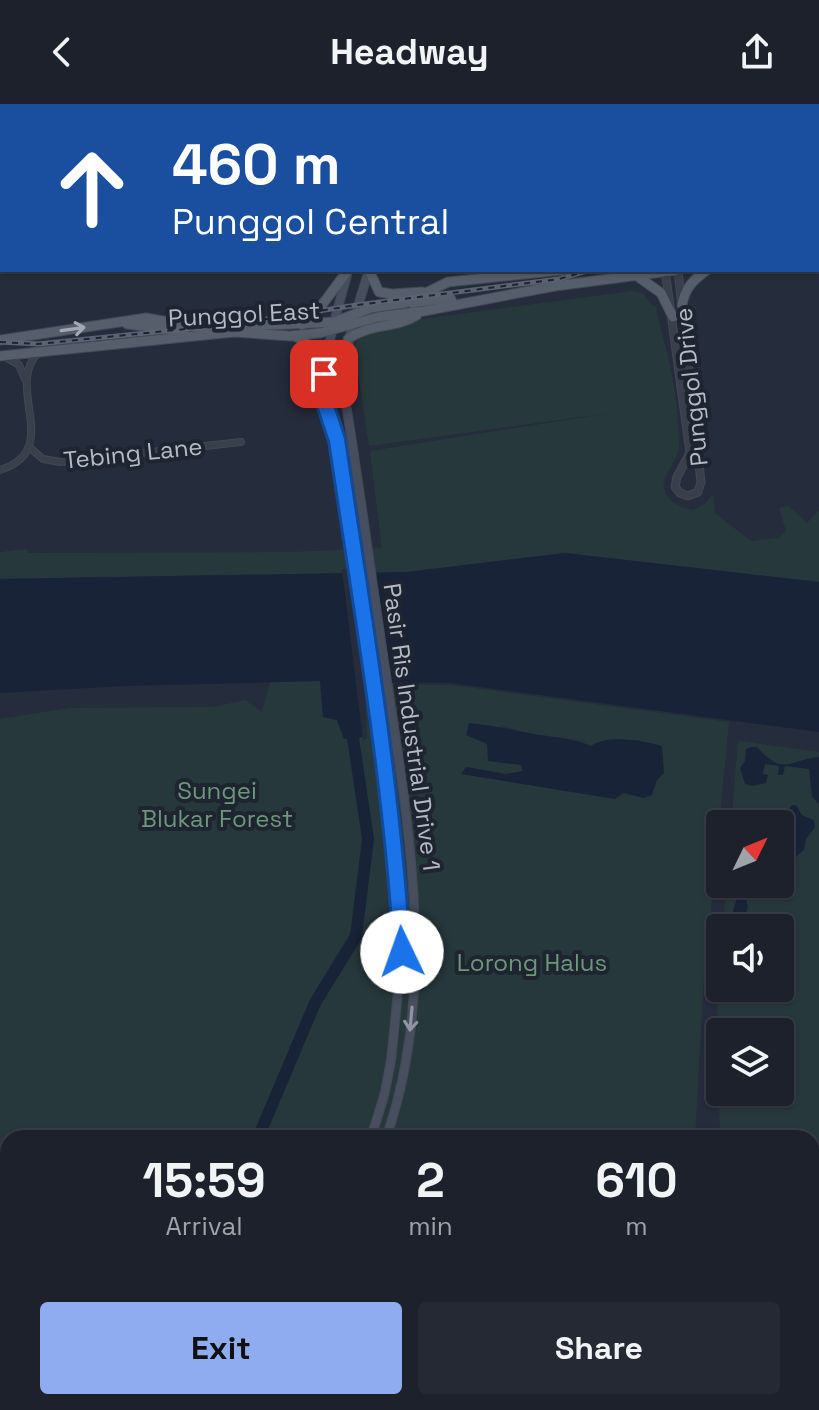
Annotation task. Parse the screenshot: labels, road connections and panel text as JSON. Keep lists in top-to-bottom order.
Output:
{
  "streets": {
    "main road": ["Punggol East", "Pasir Ris Industrial Drive 1"],
    "street": ["Punggol Drive", "Tebing Lane"]
  },
  "crossings": [
    ["Punggol East", "Pasir Ris Industrial Drive 1"]
  ],
  "parks": ["Sungei Blukar Forest", "Lorong Halus"],
  "north": "top right",
  "page": {
    "header": "Headway",
    "turn": ["460 m", "Punggol Central"],
    "eta": [
      "15:59",
      "Arrival",
      "2",
      "min",
      "610",
      "m"
    ],
    "buttons": ["Exit", "Share"]
  }
}
